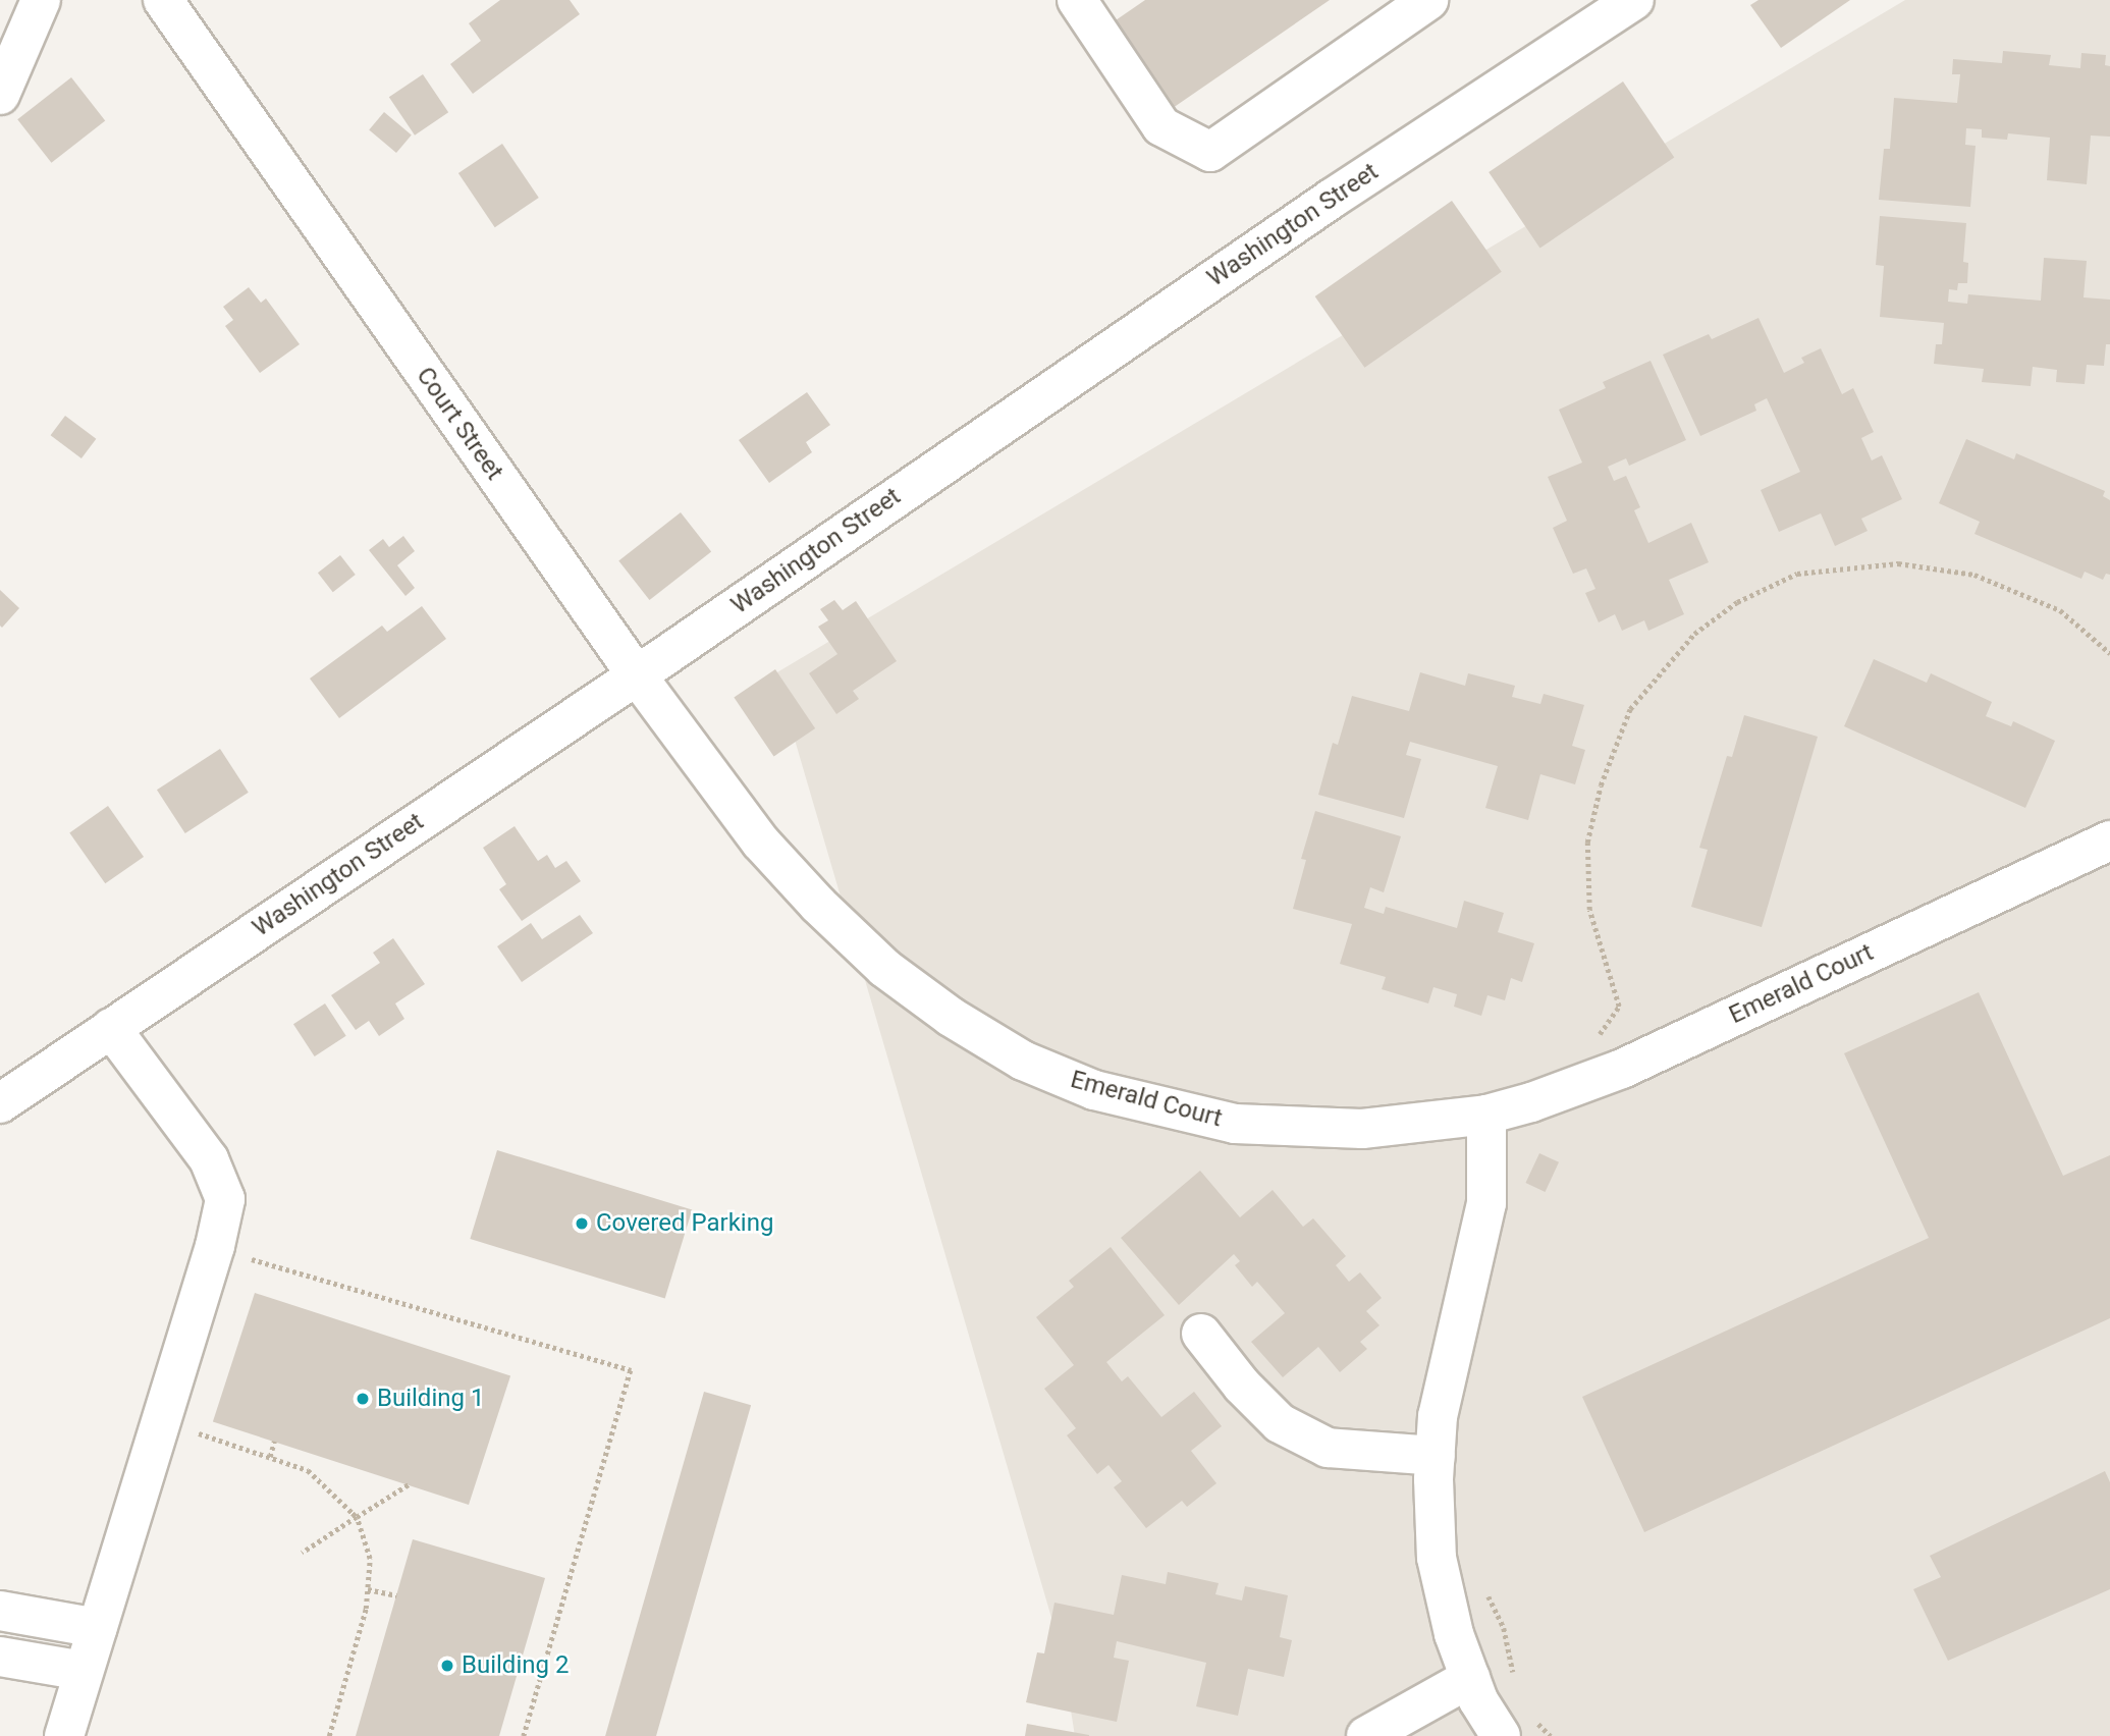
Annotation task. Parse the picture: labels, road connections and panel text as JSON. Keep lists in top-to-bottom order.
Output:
{
  "streets": {
    "street": ["Washington Street", "Court Street", "Emerald Court"]
  },
  "crossings": [
    ["Washington Street", "Court Street"],
    ["Court Street", "Emerald Court"]
  ],
  "places": ["Covered Parking", "Building 1", "Building 2"]
}
